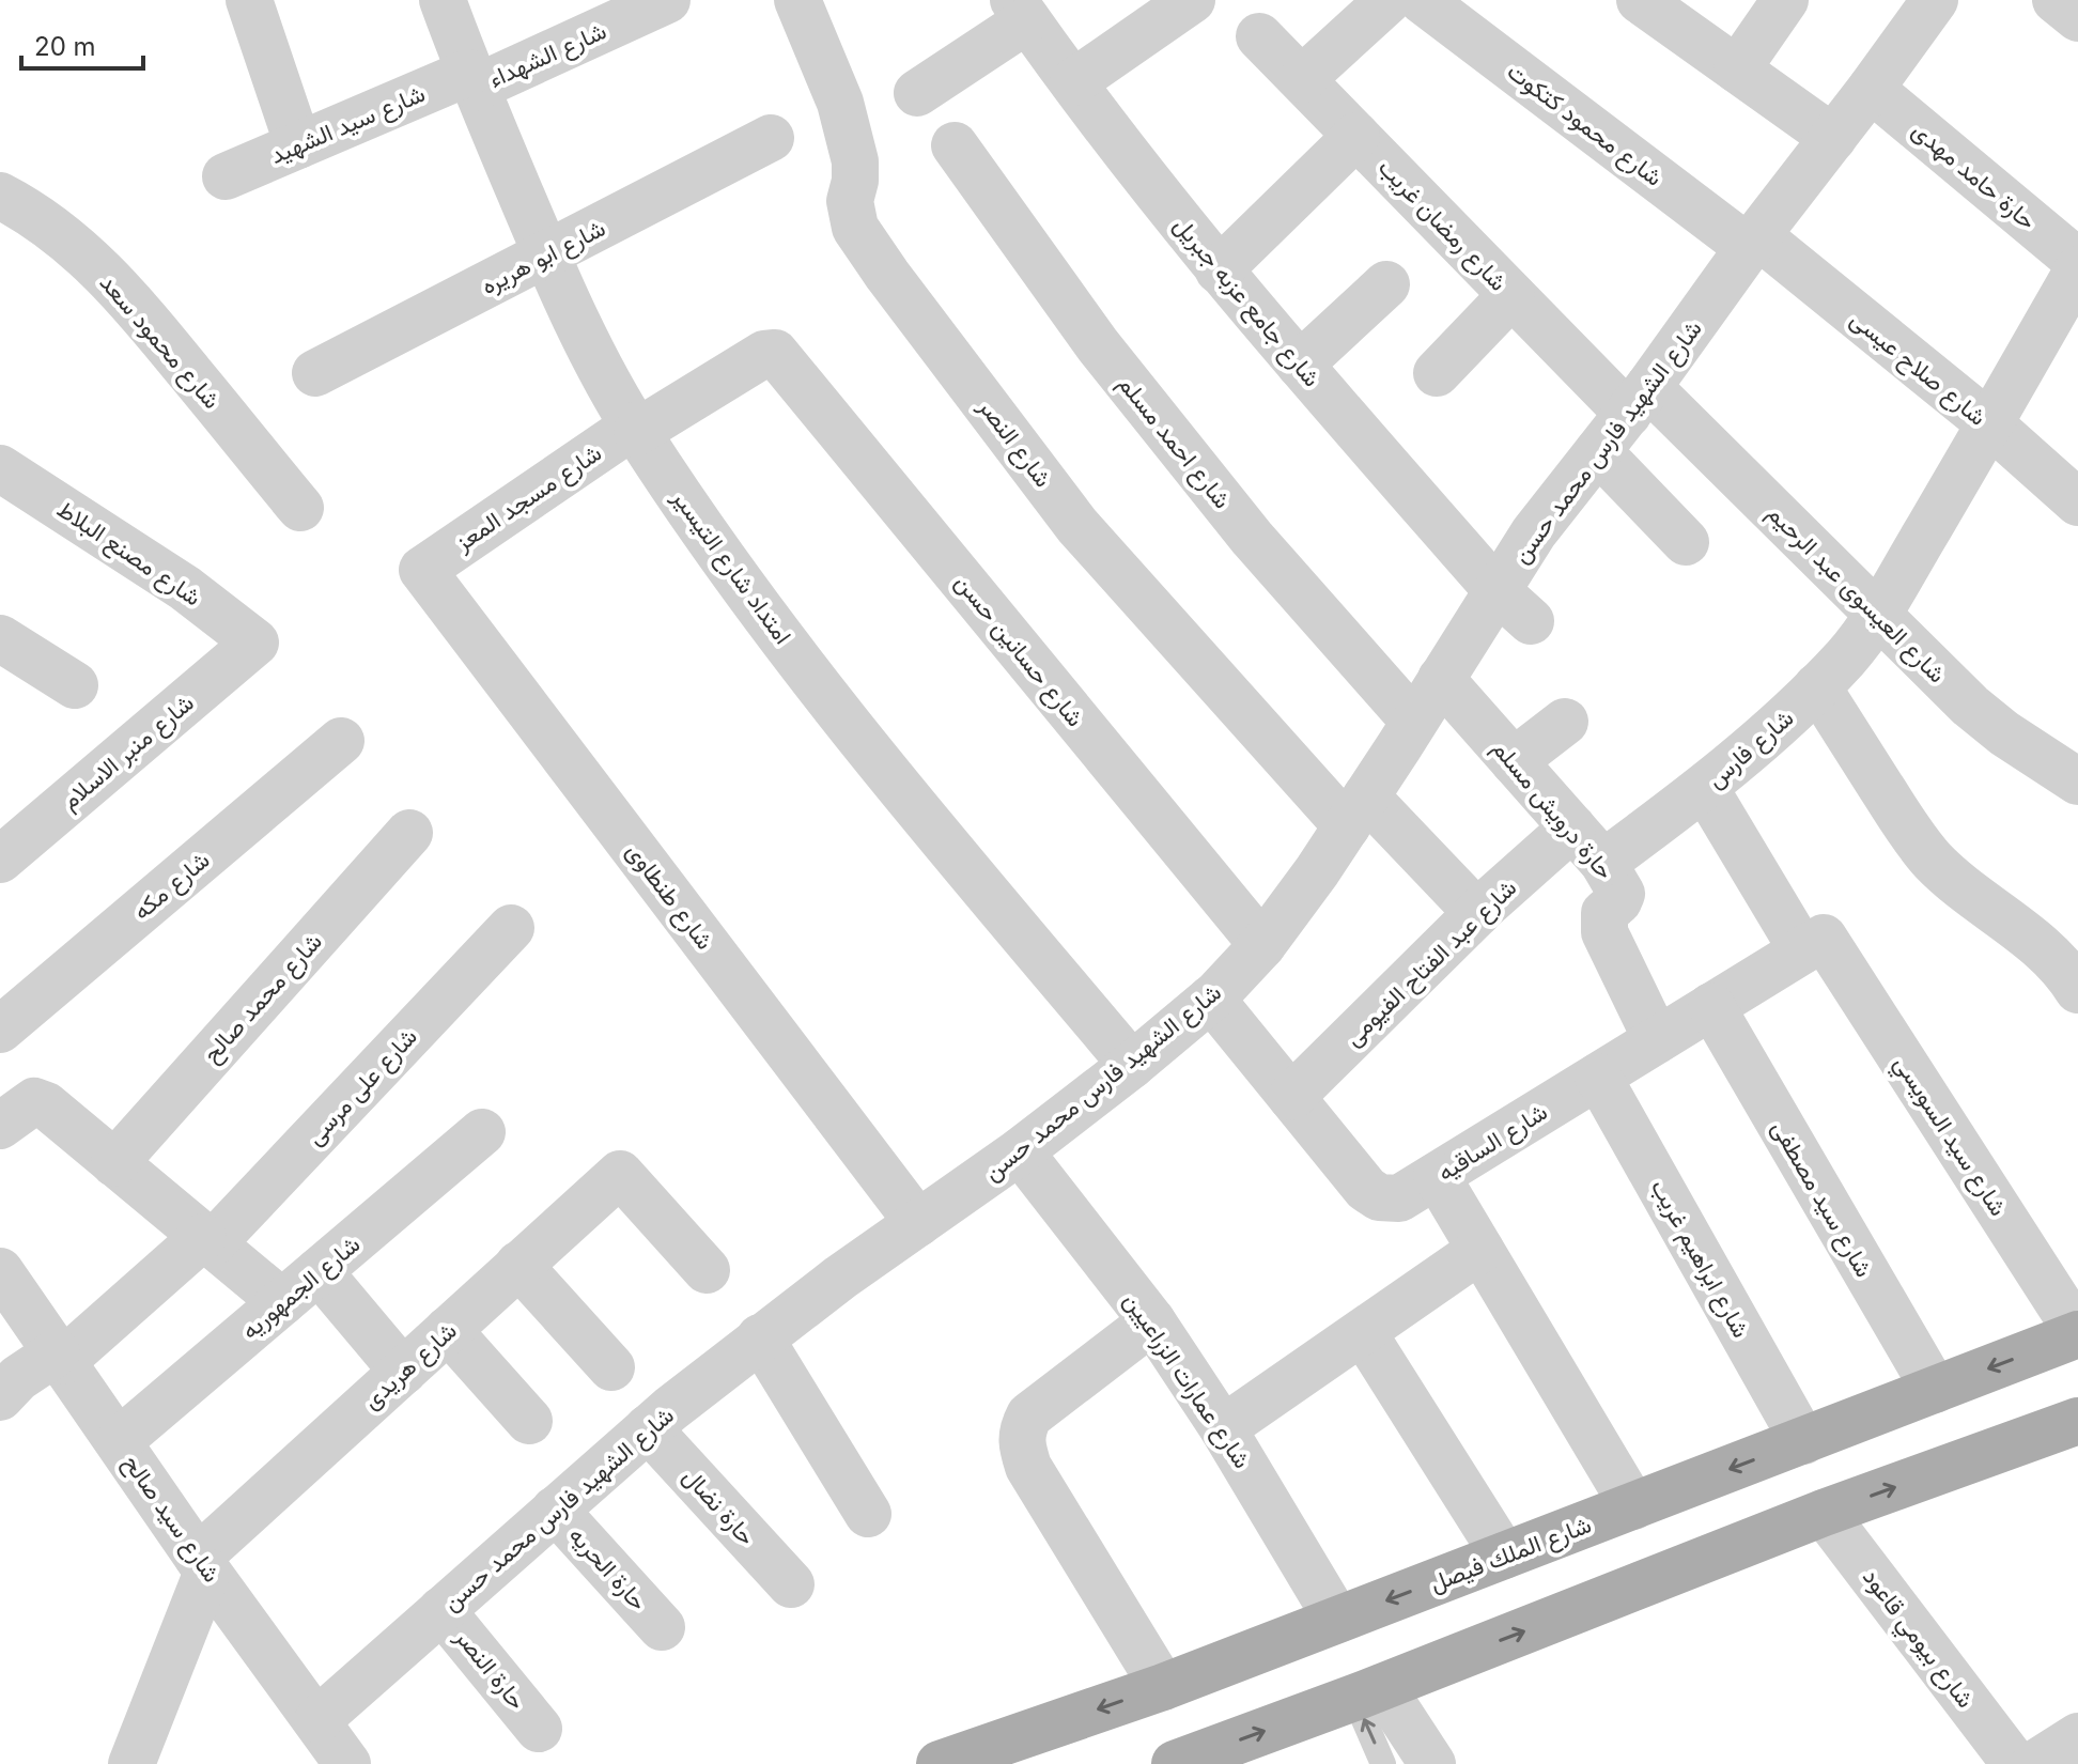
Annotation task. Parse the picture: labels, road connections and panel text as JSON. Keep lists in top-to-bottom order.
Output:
{
  "streets": {
    "main road": ["شارع الملك فيصل"],
    "street": [
      "شارع الشهداء",
      "شارع سيد الشهيد",
      "شارع محمود كتكوت",
      "حارة حامد مهدى",
      "شارع رمضان غريب",
      "شارع ابو هريره",
      "شارع جامع عزبه جبريل",
      "شارع محمود سعد",
      "شارع صلاح عيسى",
      "شارع احمد مسلم",
      "شارع الشهيد فارس محمد حسن",
      "شارع النصر",
      "شارع مسجد المعز",
      "شارع مصنع البلاط",
      "امتداد شارع التيسير",
      "شارع العيسوى عبد الرحيم",
      "شارع حسانين حسن",
      "شارع فارس",
      "شارع منبر الاسلام",
      "حارة درويش مسلم",
      "شارع مكه",
      "شارع طنطاوى",
      "شارع عبد الفتاح الفيومى",
      "شارع محمد صالح",
      "شارع على مرسى",
      "شارع سيد السويسي",
      "شارع الساقيه",
      "شارع سيد مصطفى",
      "شارع ابراهيم غريب",
      "شارع الجمهوريه",
      "شارع هريدى",
      "شارع عمارات الزراعيين",
      "حارة نضال",
      "شارع سيد صالح",
      "حارة الحريه",
      "شارع بيومي قاعود",
      "حارة النصر"
    ]
  },
  "crossings": [
    ["شارع الشهداء", "شارع سيد الشهيد"],
    ["شارع الشهداء", "امتداد شارع التيسير"],
    ["شارع سيد الشهيد", "امتداد شارع التيسير"],
    ["شارع محمود كتكوت", "شارع صلاح عيسى"],
    ["شارع محمود كتكوت", "شارع الشهيد فارس محمد حسن"],
    ["حارة حامد مهدى", "شارع الشهيد فارس محمد حسن"],
    ["شارع رمضان غريب", "شارع الشهيد فارس محمد حسن"],
    ["شارع رمضان غريب", "شارع العيسوى عبد الرحيم"],
    ["شارع ابو هريره", "امتداد شارع التيسير"],
    ["شارع جامع عزبه جبريل", "شارع الشهيد فارس محمد حسن"],
    ["شارع صلاح عيسى", "شارع الشهيد فارس محمد حسن"],
    ["شارع صلاح عيسى", "شارع فارس"],
    ["شارع احمد مسلم", "شارع الشهيد فارس محمد حسن"],
    ["شارع الشهيد فارس محمد حسن", "شارع النصر"],
    ["شارع الشهيد فارس محمد حسن", "امتداد شارع التيسير"],
    ["شارع الشهيد فارس محمد حسن", "شارع العيسوى عبد الرحيم"],
    ["شارع الشهيد فارس محمد حسن", "شارع حسانين حسن"],
    ["شارع الشهيد فارس محمد حسن", "حارة درويش مسلم"],
    ["شارع الشهيد فارس محمد حسن", "شارع طنطاوى"],
    ["شارع الشهيد فارس محمد حسن", "شارع الساقيه"],
    ["شارع الشهيد فارس محمد حسن", "شارع عمارات الزراعيين"],
    ["شارع الشهيد فارس محمد حسن", "حارة نضال"],
    ["شارع الشهيد فارس محمد حسن", "شارع سيد صالح"],
    ["شارع الشهيد فارس محمد حسن", "حارة الحريه"],
    ["شارع الشهيد فارس محمد حسن", "حارة النصر"],
    ["شارع النصر", "شارع عبد الفتاح الفيومى"],
    ["شارع مسجد المعز", "امتداد شارع التيسير"],
    ["شارع مسجد المعز", "شارع حسانين حسن"],
    ["شارع مسجد المعز", "شارع طنطاوى"],
    ["شارع مصنع البلاط", "شارع منبر الاسلام"],
    ["شارع العيسوى عبد الرحيم", "شارع فارس"],
    ["شارع فارس", "حارة درويش مسلم"],
    ["شارع فارس", "شارع سيد السويسي"],
    ["حارة درويش مسلم", "شارع عبد الفتاح الفيومى"],
    ["حارة درويش مسلم", "شارع الساقيه"],
    ["شارع عبد الفتاح الفيومى", "شارع الساقيه"],
    ["شارع على مرسى", "شارع سيد صالح"],
    ["شارع سيد السويسي", "شارع الساقيه"],
    ["شارع سيد السويسي", "شارع الملك فيصل"],
    ["شارع الساقيه", "شارع سيد مصطفى"],
    ["شارع الساقيه", "شارع ابراهيم غريب"],
    ["شارع سيد مصطفى", "شارع الملك فيصل"],
    ["شارع ابراهيم غريب", "شارع الملك فيصل"],
    ["شارع الجمهوريه", "شارع سيد صالح"],
    ["شارع هريدى", "شارع سيد صالح"],
    ["شارع عمارات الزراعيين", "شارع الملك فيصل"]
  ],
  "scale_bar": "20 m"
}
